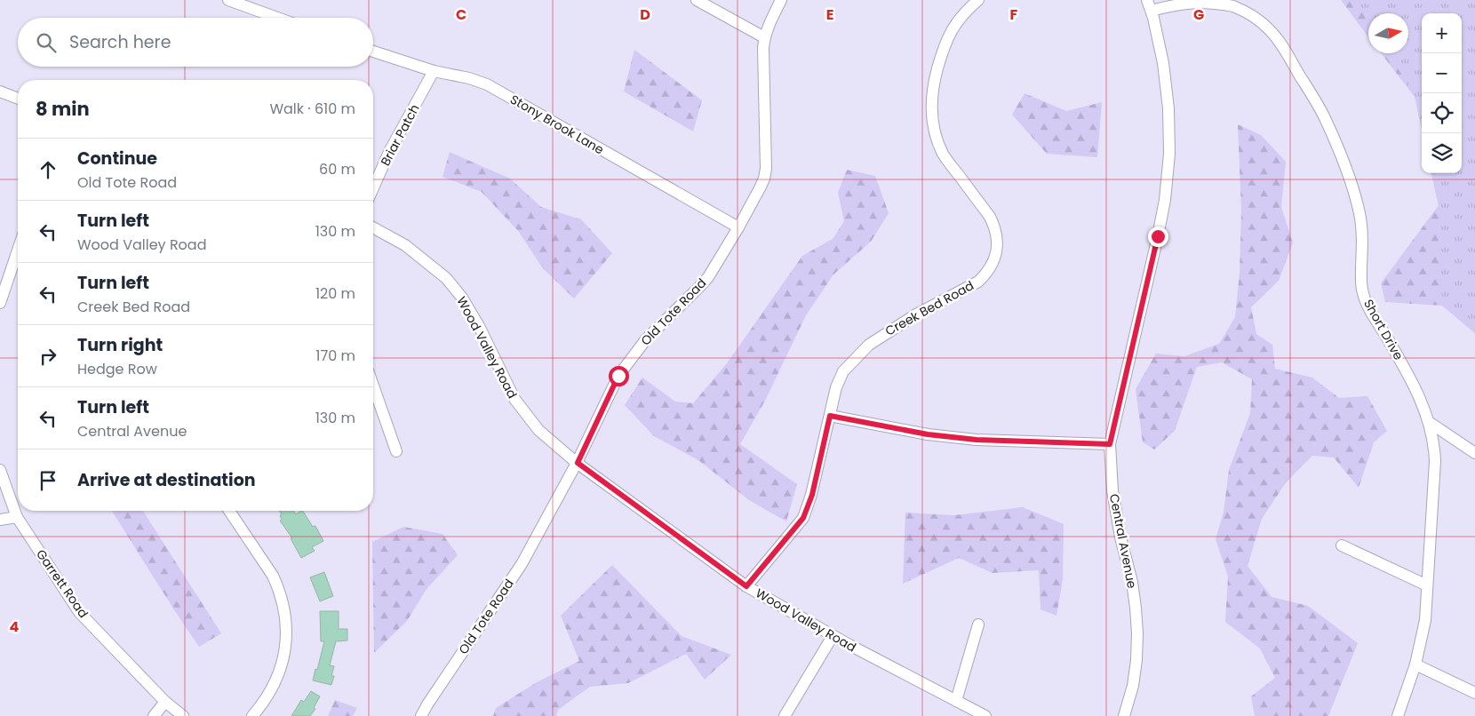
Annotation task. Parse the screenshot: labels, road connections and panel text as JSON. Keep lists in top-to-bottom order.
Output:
{
  "streets": {
    "street": [
      "Stony Brook Lane",
      "Briar Patch",
      "Creek Bed Road",
      "Old Tote Road",
      "Short Drive",
      "Wood Valley Road",
      "Central Avenue",
      "Garrett Road"
    ]
  },
  "crossings": [
    ["Stony Brook Lane", "Briar Patch"],
    ["Stony Brook Lane", "Old Tote Road"],
    ["Creek Bed Road", "Wood Valley Road"],
    ["Old Tote Road", "Wood Valley Road"],
    ["Short Drive", "Central Avenue"]
  ],
  "north": "right",
  "page": {
    "map_buttons": ["+", "−"],
    "search": "Search here",
    "heading": ["8 min", "Walk · 610 m"],
    "list": [
      ["Continue", "Old Tote Road", "60 m"],
      ["Turn left", "Wood Valley Road", "130 m"],
      ["Turn left", "Creek Bed Road", "120 m"],
      ["Turn right", "Hedge Row", "170 m"],
      ["Turn left", "Central Avenue", "130 m"],
      "Arrive at destination"
    ]
  },
  "grid": {
    "columns": [
      "C",
      "D",
      "E",
      "F",
      "G"
    ],
    "rows": ["4"]
  }
}
